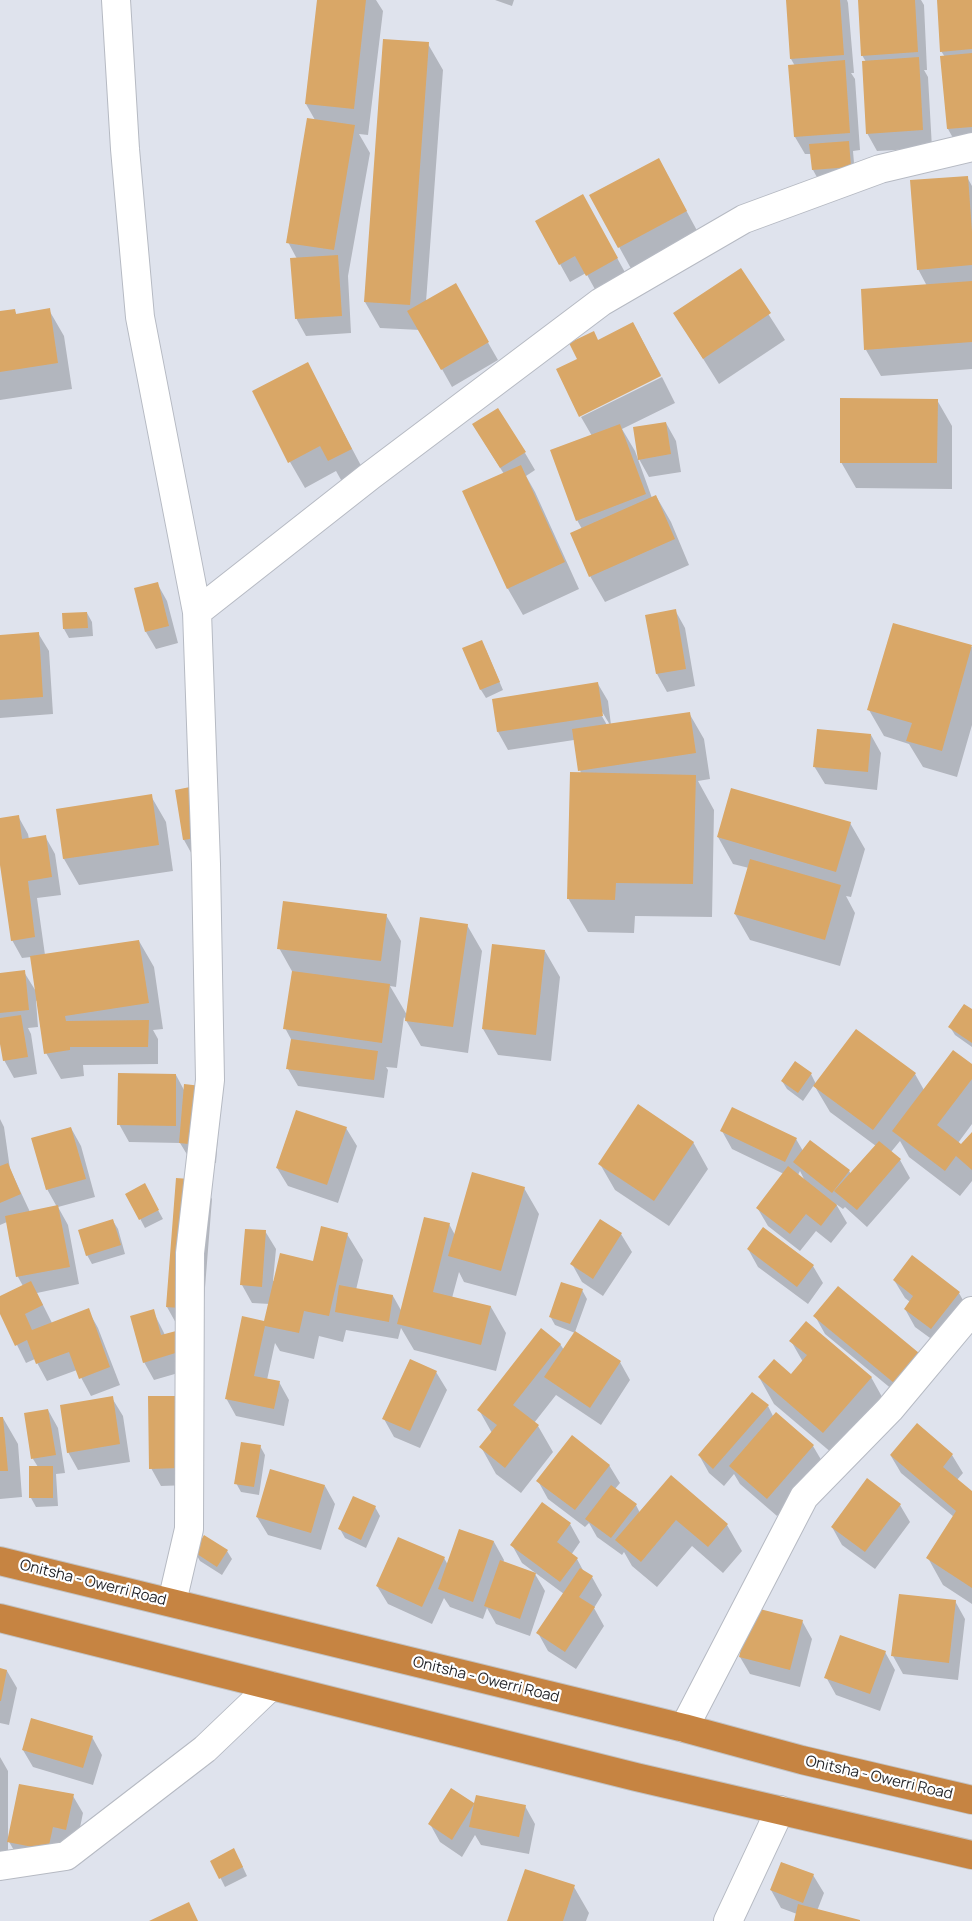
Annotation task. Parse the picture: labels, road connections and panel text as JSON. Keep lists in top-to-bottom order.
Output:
{
  "streets": {
    "highway": ["Onitsha - Owerri Road"]
  }
}
